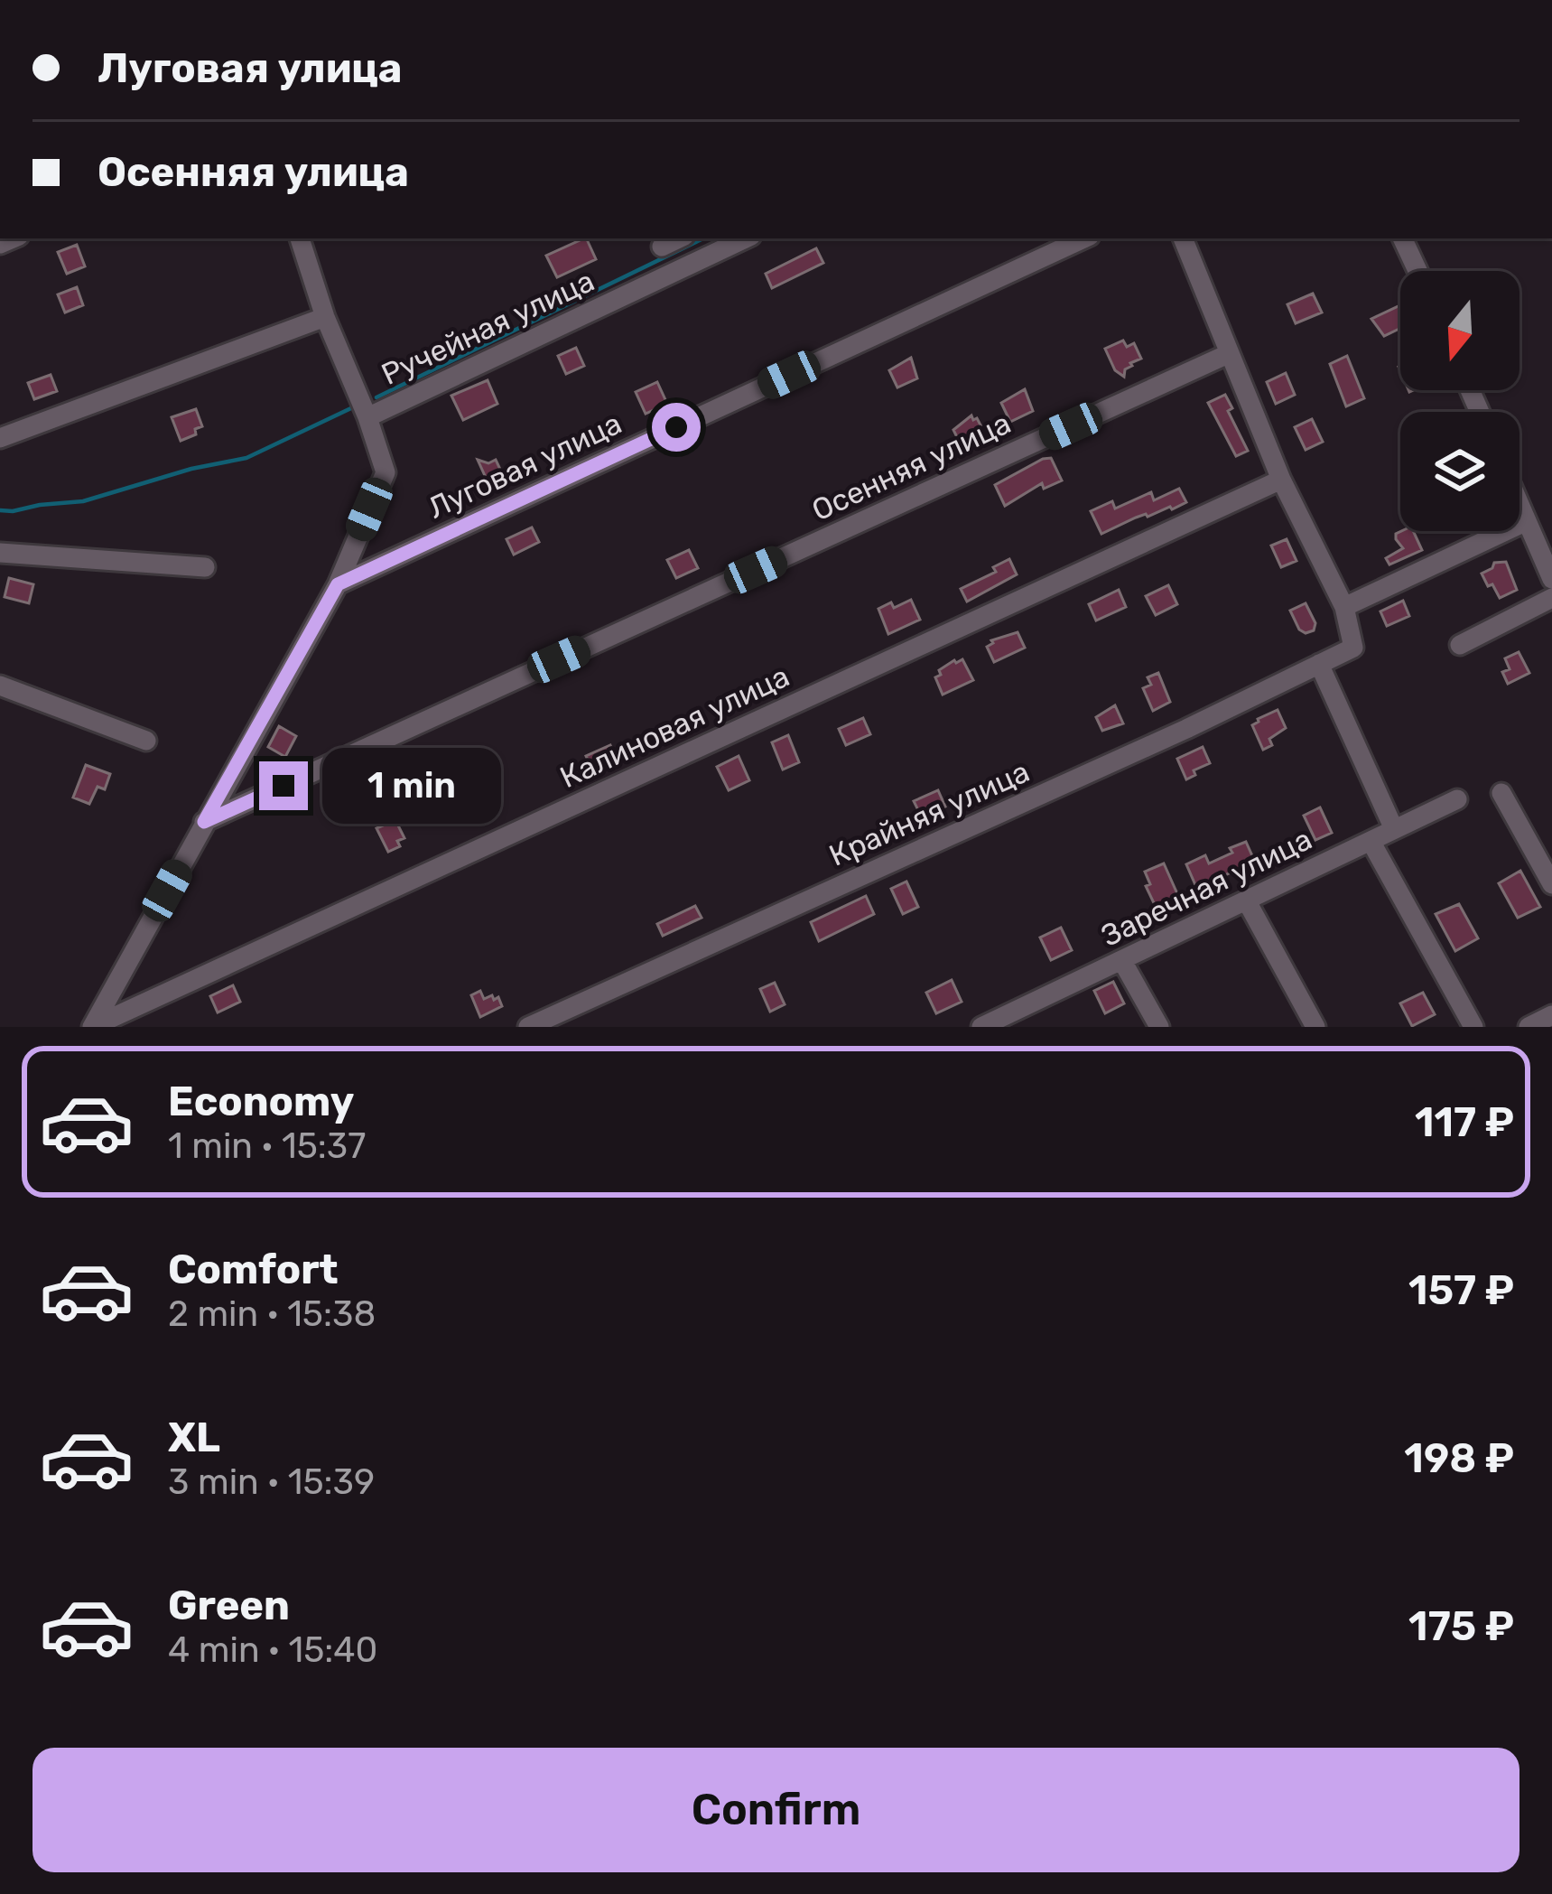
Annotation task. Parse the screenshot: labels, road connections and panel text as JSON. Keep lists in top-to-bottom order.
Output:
{
  "streets": {
    "street": [
      "Ручейная улица",
      "Луговая улица",
      "Осенняя улица",
      "Калиновая улица",
      "Крайняя улица",
      "Заречная улица"
    ]
  },
  "north": "bottom",
  "page": {
    "banner": ["Луговая улица", "Осенняя улица"],
    "bubble": "1 min",
    "list": [
      {
        "name": "Economy",
        "note": "1 min · 15:37",
        "value": "117 ₽"
      },
      {
        "name": "Comfort",
        "note": "2 min · 15:38",
        "value": "157 ₽"
      },
      {
        "name": "XL",
        "note": "3 min · 15:39",
        "value": "198 ₽"
      },
      {
        "name": "Green",
        "note": "4 min · 15:40",
        "value": "175 ₽"
      }
    ],
    "buttons": "Confirm"
  }
}
